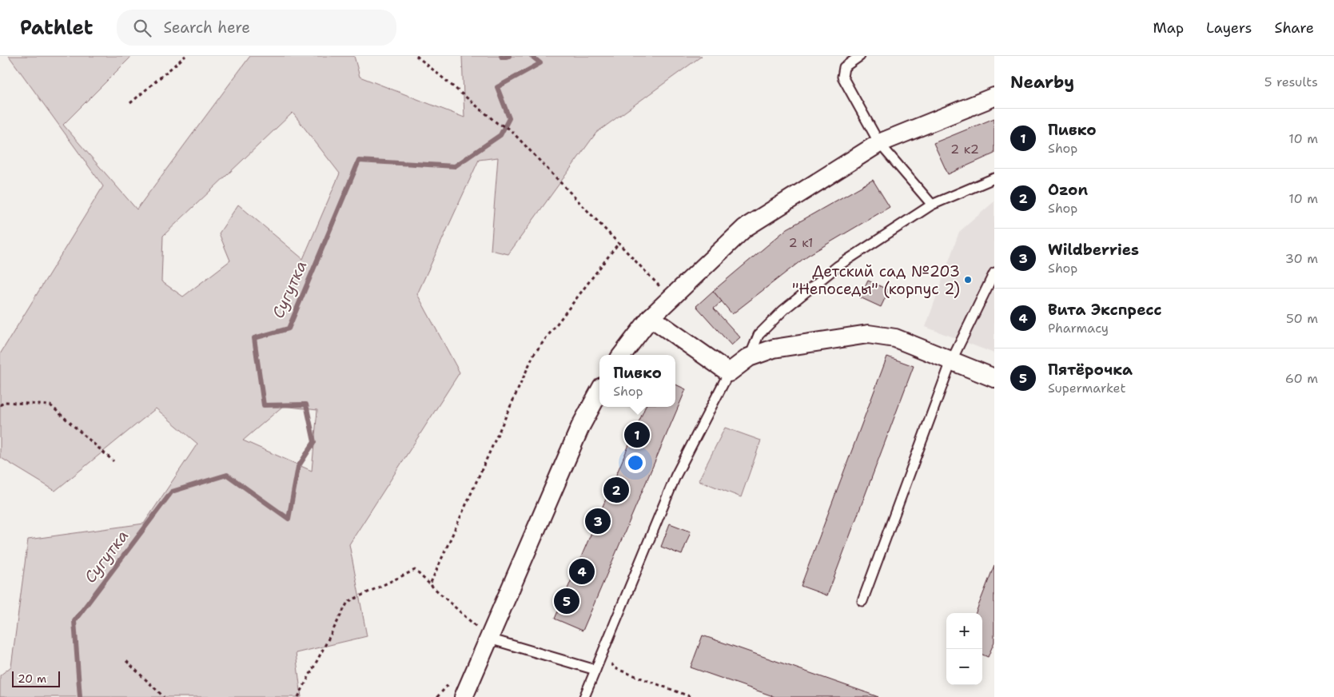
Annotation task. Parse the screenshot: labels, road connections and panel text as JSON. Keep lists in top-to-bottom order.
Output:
{
  "water": ["Сугутка"],
  "places": ["Детский сад №203 \"Непоседы\" (корпус 2)"],
  "house_numbers": ["2 к2", "2 к1"],
  "scale_bar": "20 m",
  "page": {
    "header": "Pathlet",
    "search": "Search here",
    "nav": ["Map", "Layers", "Share"],
    "heading": ["Nearby", "5 results"],
    "list": [
      {
        "mark": "1",
        "name": "Пивко",
        "note": "Shop",
        "value": "10 m"
      },
      {
        "mark": "2",
        "name": "Ozon",
        "note": "Shop",
        "value": "10 m"
      },
      {
        "mark": "3",
        "name": "Wildberries",
        "note": "Shop",
        "value": "30 m"
      },
      {
        "mark": "4",
        "name": "Вита Экспресс",
        "note": "Pharmacy",
        "value": "50 m"
      },
      {
        "mark": "5",
        "name": "Пятёрочка",
        "note": "Supermarket",
        "value": "60 m"
      }
    ],
    "popup": ["Пивко", "Shop"],
    "pins": [
      "1",
      "2",
      "3",
      "4",
      "5"
    ],
    "map_buttons": ["+", "−"],
    "scale": "20 m"
  }
}
